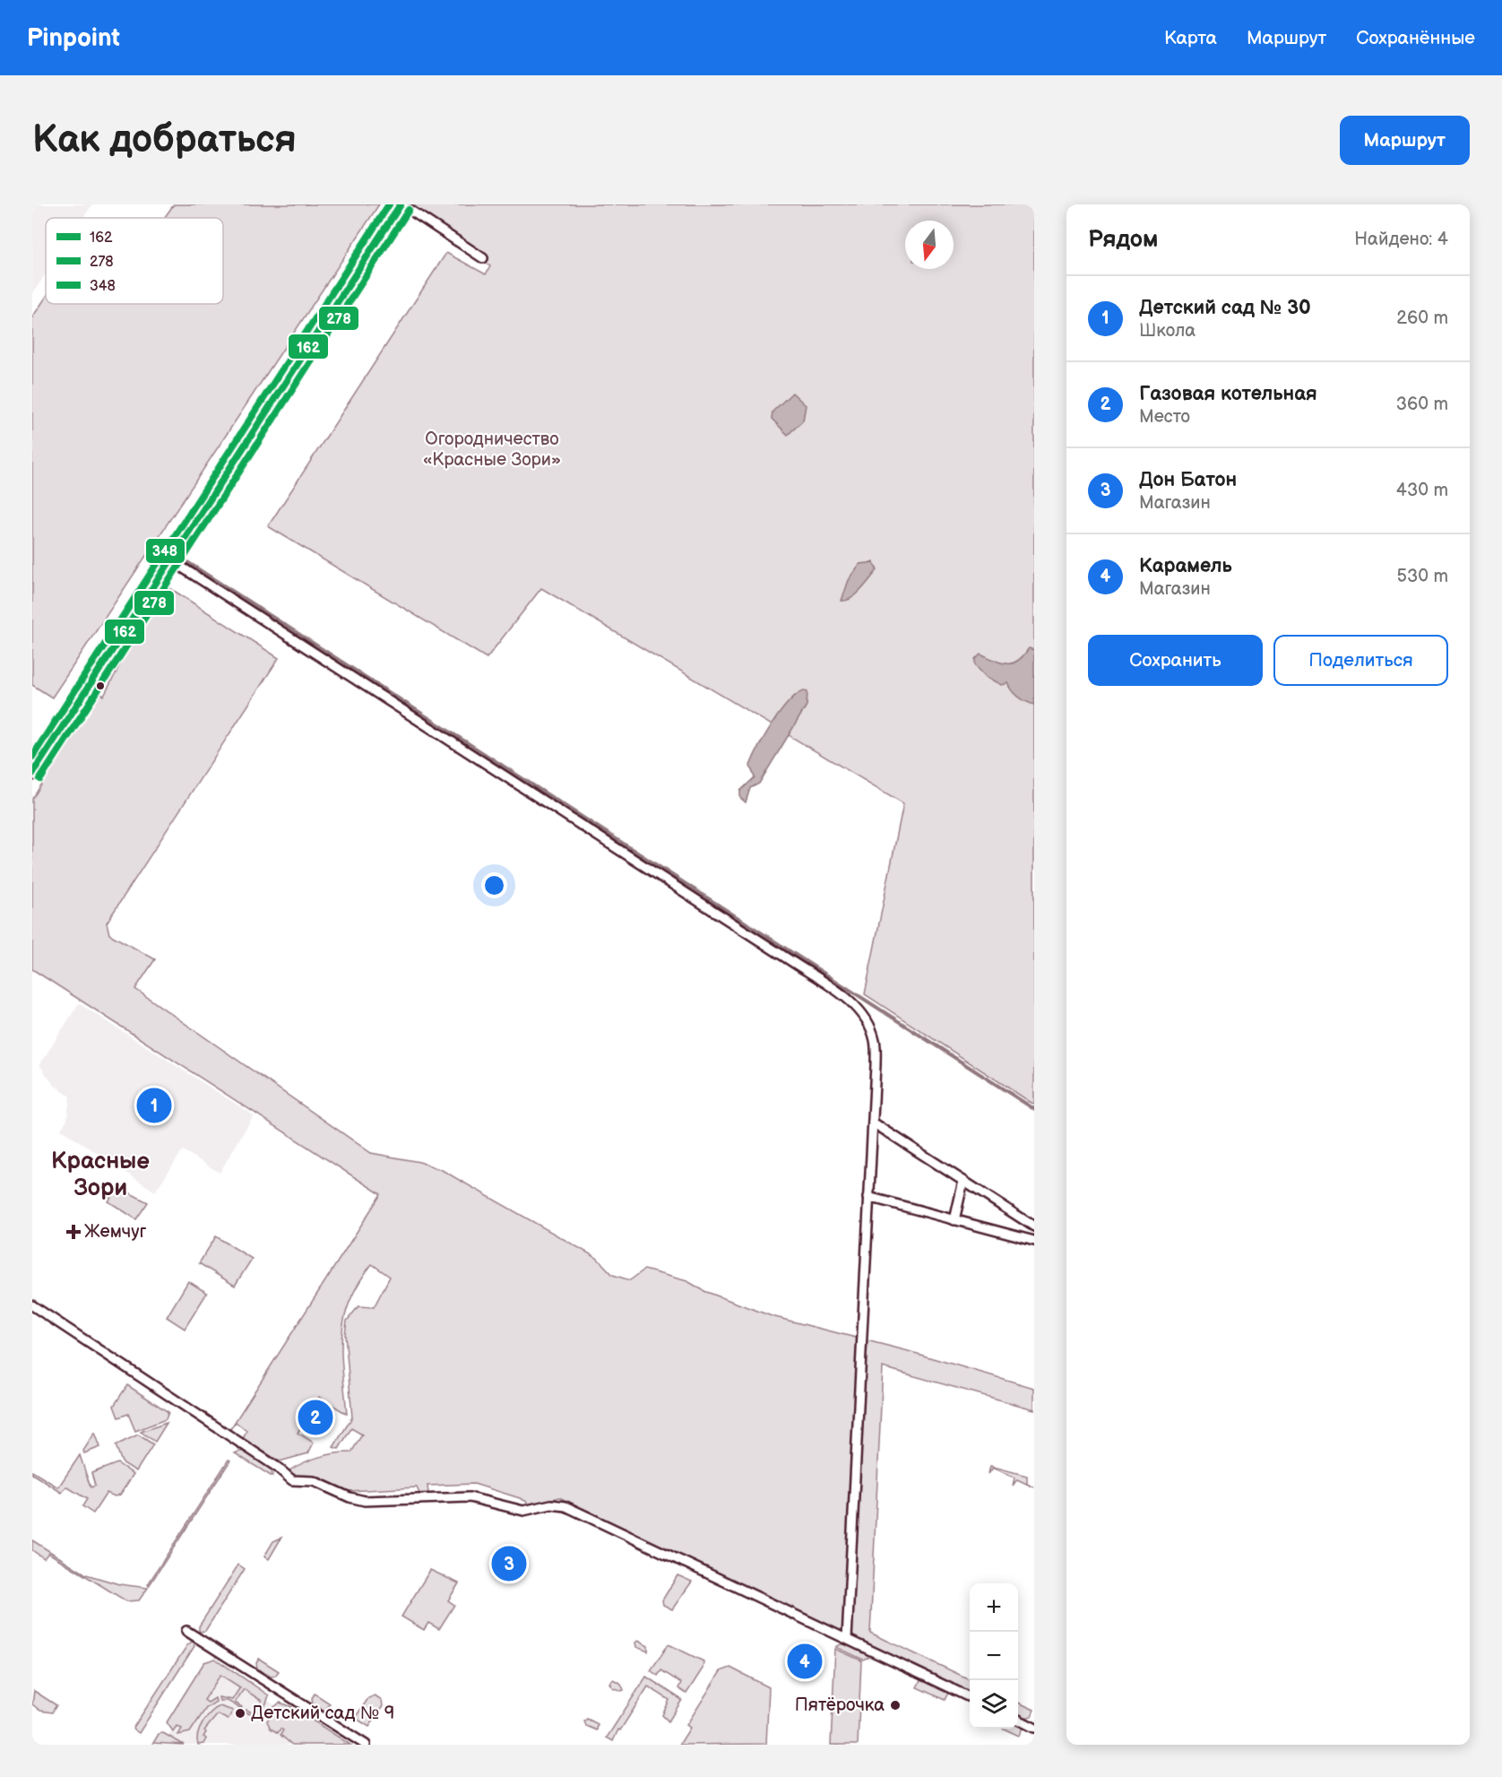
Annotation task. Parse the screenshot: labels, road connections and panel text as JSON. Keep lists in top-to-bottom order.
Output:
{
  "districts": ["Красные Зори"],
  "parks": ["Огородничество «Красные Зори»"],
  "places": {
    "health": ["Жемчуг"],
    "other": ["Пятёрочка", "Детский сад № 9"]
  },
  "lines": ["transit line 162", "transit line 348", "transit line 278"],
  "legend": ["162", "278", "348"],
  "north": "bottom",
  "page": {
    "header": "Pinpoint",
    "nav": ["Карта", "Маршрут", "Сохранённые"],
    "buttons": [
      "Маршрут",
      ["Сохранить", "Поделиться"]
    ],
    "title": "Как добраться",
    "heading": ["Рядом", "Найдено: 4"],
    "list": [
      {
        "mark": "1",
        "name": "Детский сад № 30",
        "note": "Школа",
        "value": "260 m"
      },
      {
        "mark": "2",
        "name": "Газовая котельная",
        "note": "Место",
        "value": "360 m"
      },
      {
        "mark": "3",
        "name": "Дон Батон",
        "note": "Магазин",
        "value": "430 m"
      },
      {
        "mark": "4",
        "name": "Карамель",
        "note": "Магазин",
        "value": "530 m"
      }
    ],
    "pins": [
      "1",
      "2",
      "3",
      "4"
    ],
    "map_buttons": ["+", "−"]
  }
}
